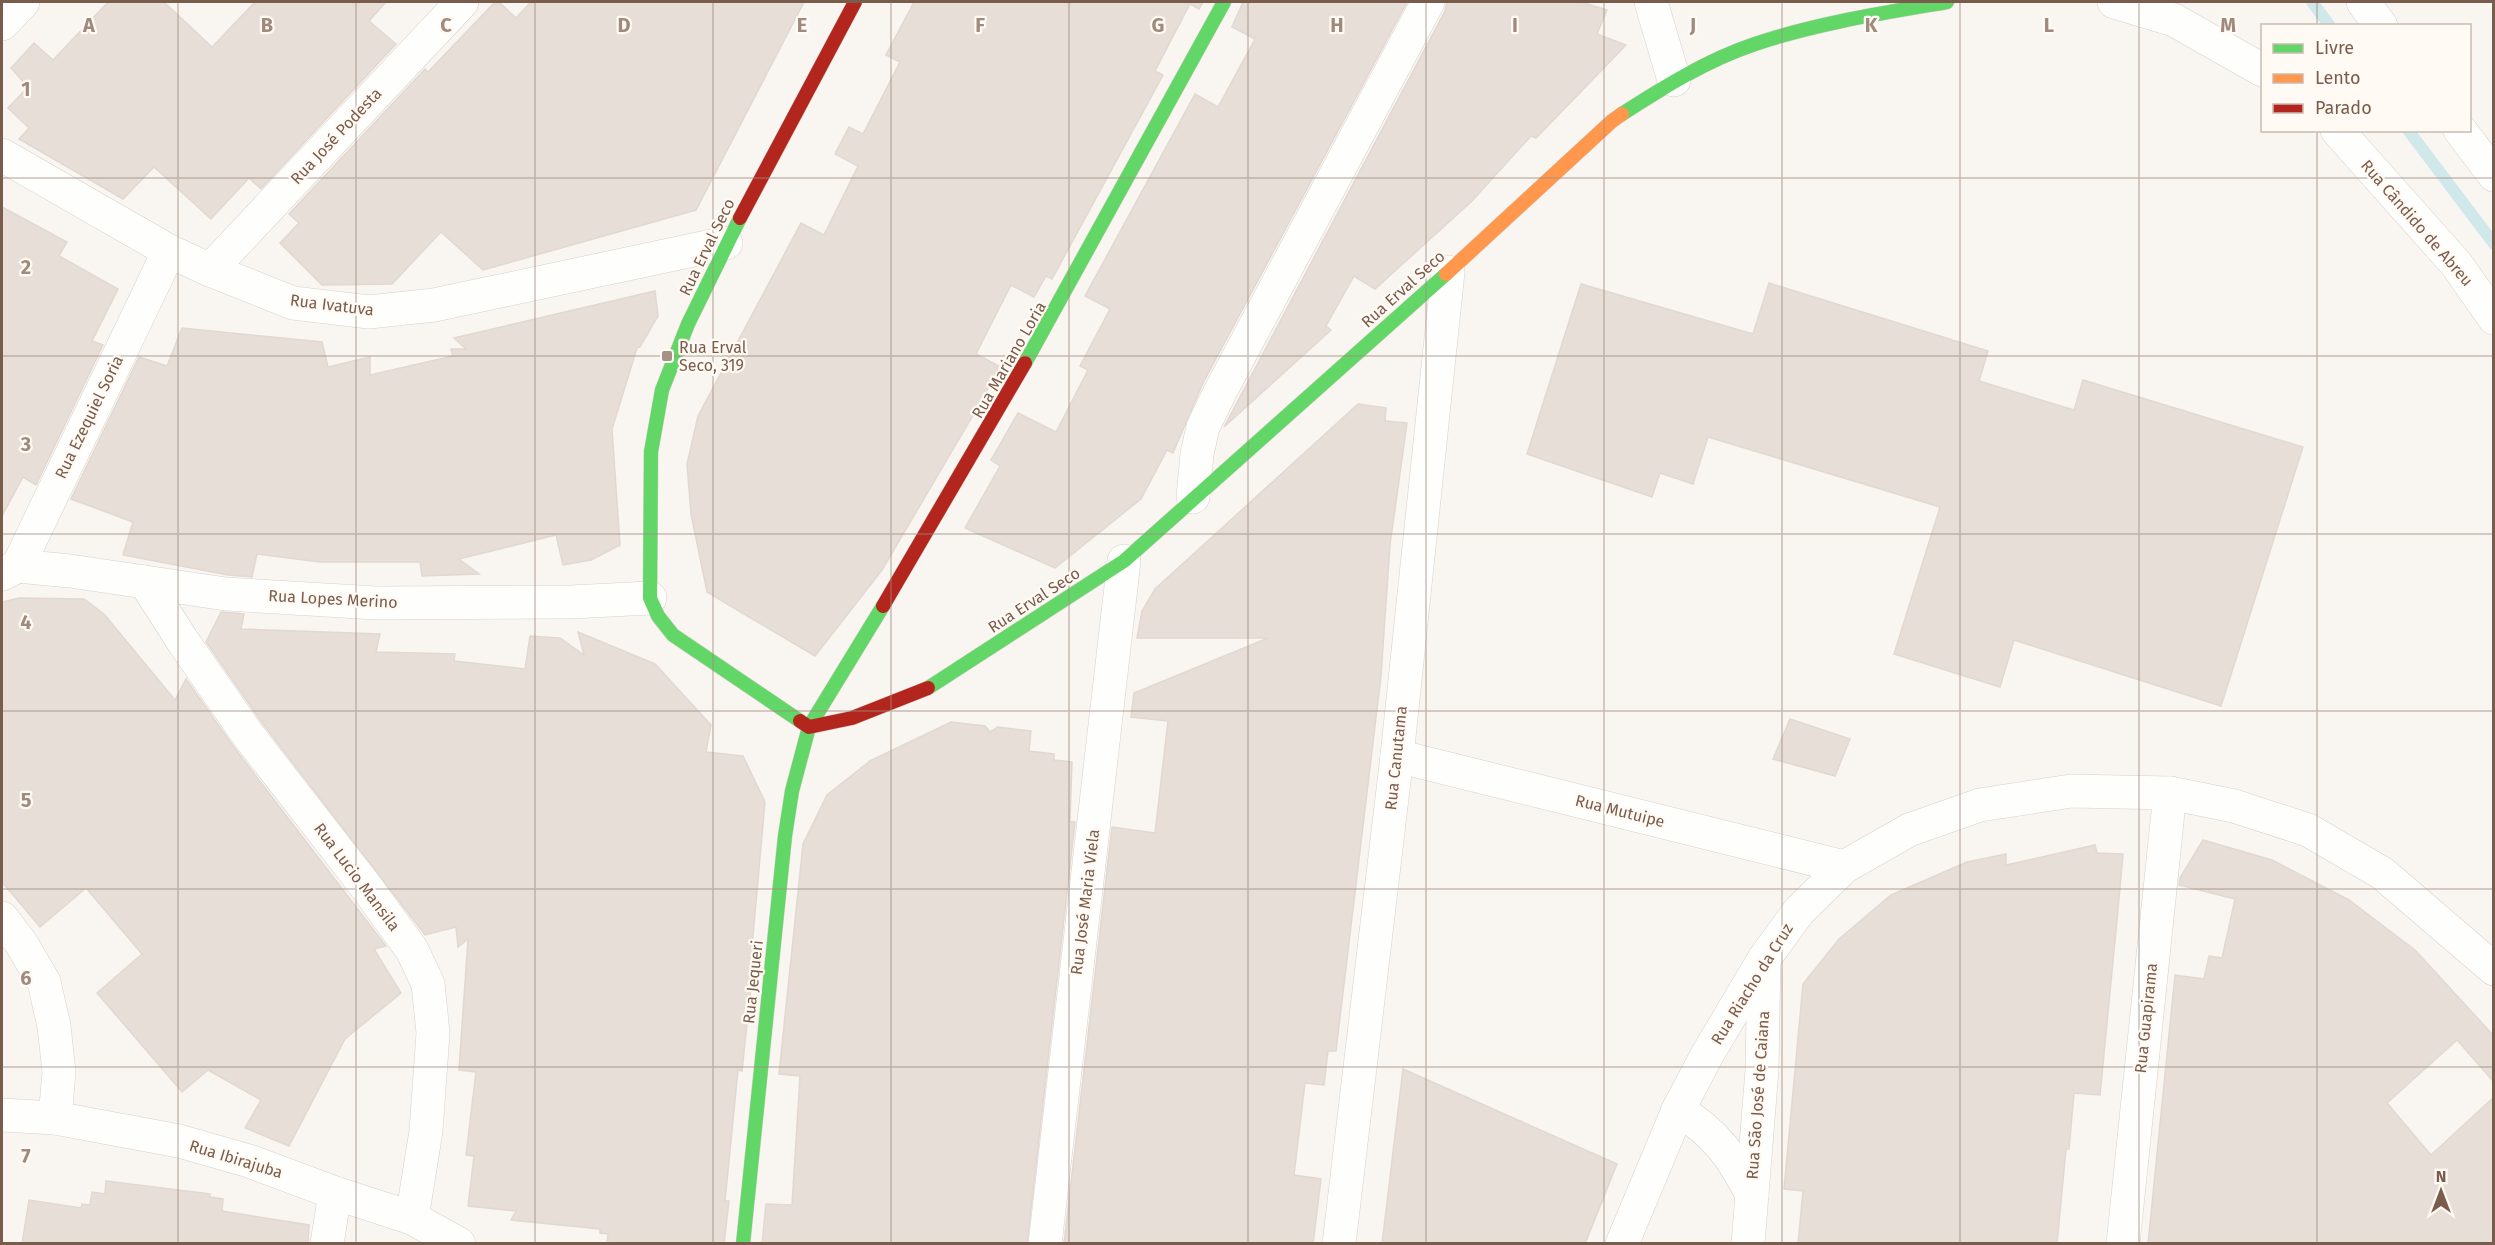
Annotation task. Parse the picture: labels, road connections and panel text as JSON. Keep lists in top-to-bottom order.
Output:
{
  "streets": {
    "street": [
      "Rua José Podesta",
      "Rua Cândido de Abreu",
      "Rua Erval Seco",
      "Rua Ivatuva",
      "Rua Mariano Loria",
      "Rua Ezequiel Soria",
      "Rua Lopes Merino",
      "Rua Canutama",
      "Rua Mutuipe",
      "Rua Lucio Mansila",
      "Rua José Maria Viela",
      "Rua Jequeri",
      "Rua Riacho da Cruz",
      "Rua Guapirama",
      "Rua São José de Caiana",
      "Rua Ibirajuba"
    ]
  },
  "crossings": [
    ["Rua José Podesta", "Rua Ivatuva"],
    ["Rua Erval Seco", "Rua Ivatuva"],
    ["Rua Erval Seco", "Rua Mariano Loria"],
    ["Rua Erval Seco", "Rua Lopes Merino"],
    ["Rua Erval Seco", "Rua Canutama"],
    ["Rua Erval Seco", "Rua José Maria Viela"],
    ["Rua Erval Seco", "Rua Jequeri"],
    ["Rua Ivatuva", "Rua Ezequiel Soria"],
    ["Rua Mariano Loria", "Rua Jequeri"],
    ["Rua Ezequiel Soria", "Rua Lopes Merino"],
    ["Rua Lopes Merino", "Rua Lucio Mansila"],
    ["Rua Canutama", "Rua Mutuipe"],
    ["Rua Mutuipe", "Rua Riacho da Cruz"],
    ["Rua Lucio Mansila", "Rua Ibirajuba"],
    ["Rua Riacho da Cruz", "Rua Guapirama"],
    ["Rua Riacho da Cruz", "Rua São José de Caiana"]
  ],
  "places": {
    "transit": ["Rua Erval Seco, 319"]
  },
  "legend": ["Livre", "Lento", "Parado"],
  "north": "top",
  "grid": {
    "columns": [
      "A",
      "B",
      "C",
      "D",
      "E",
      "F",
      "G",
      "H",
      "I",
      "J",
      "K",
      "L",
      "M"
    ],
    "rows": [
      "1",
      "2",
      "3",
      "4",
      "5",
      "6",
      "7"
    ]
  }
}
